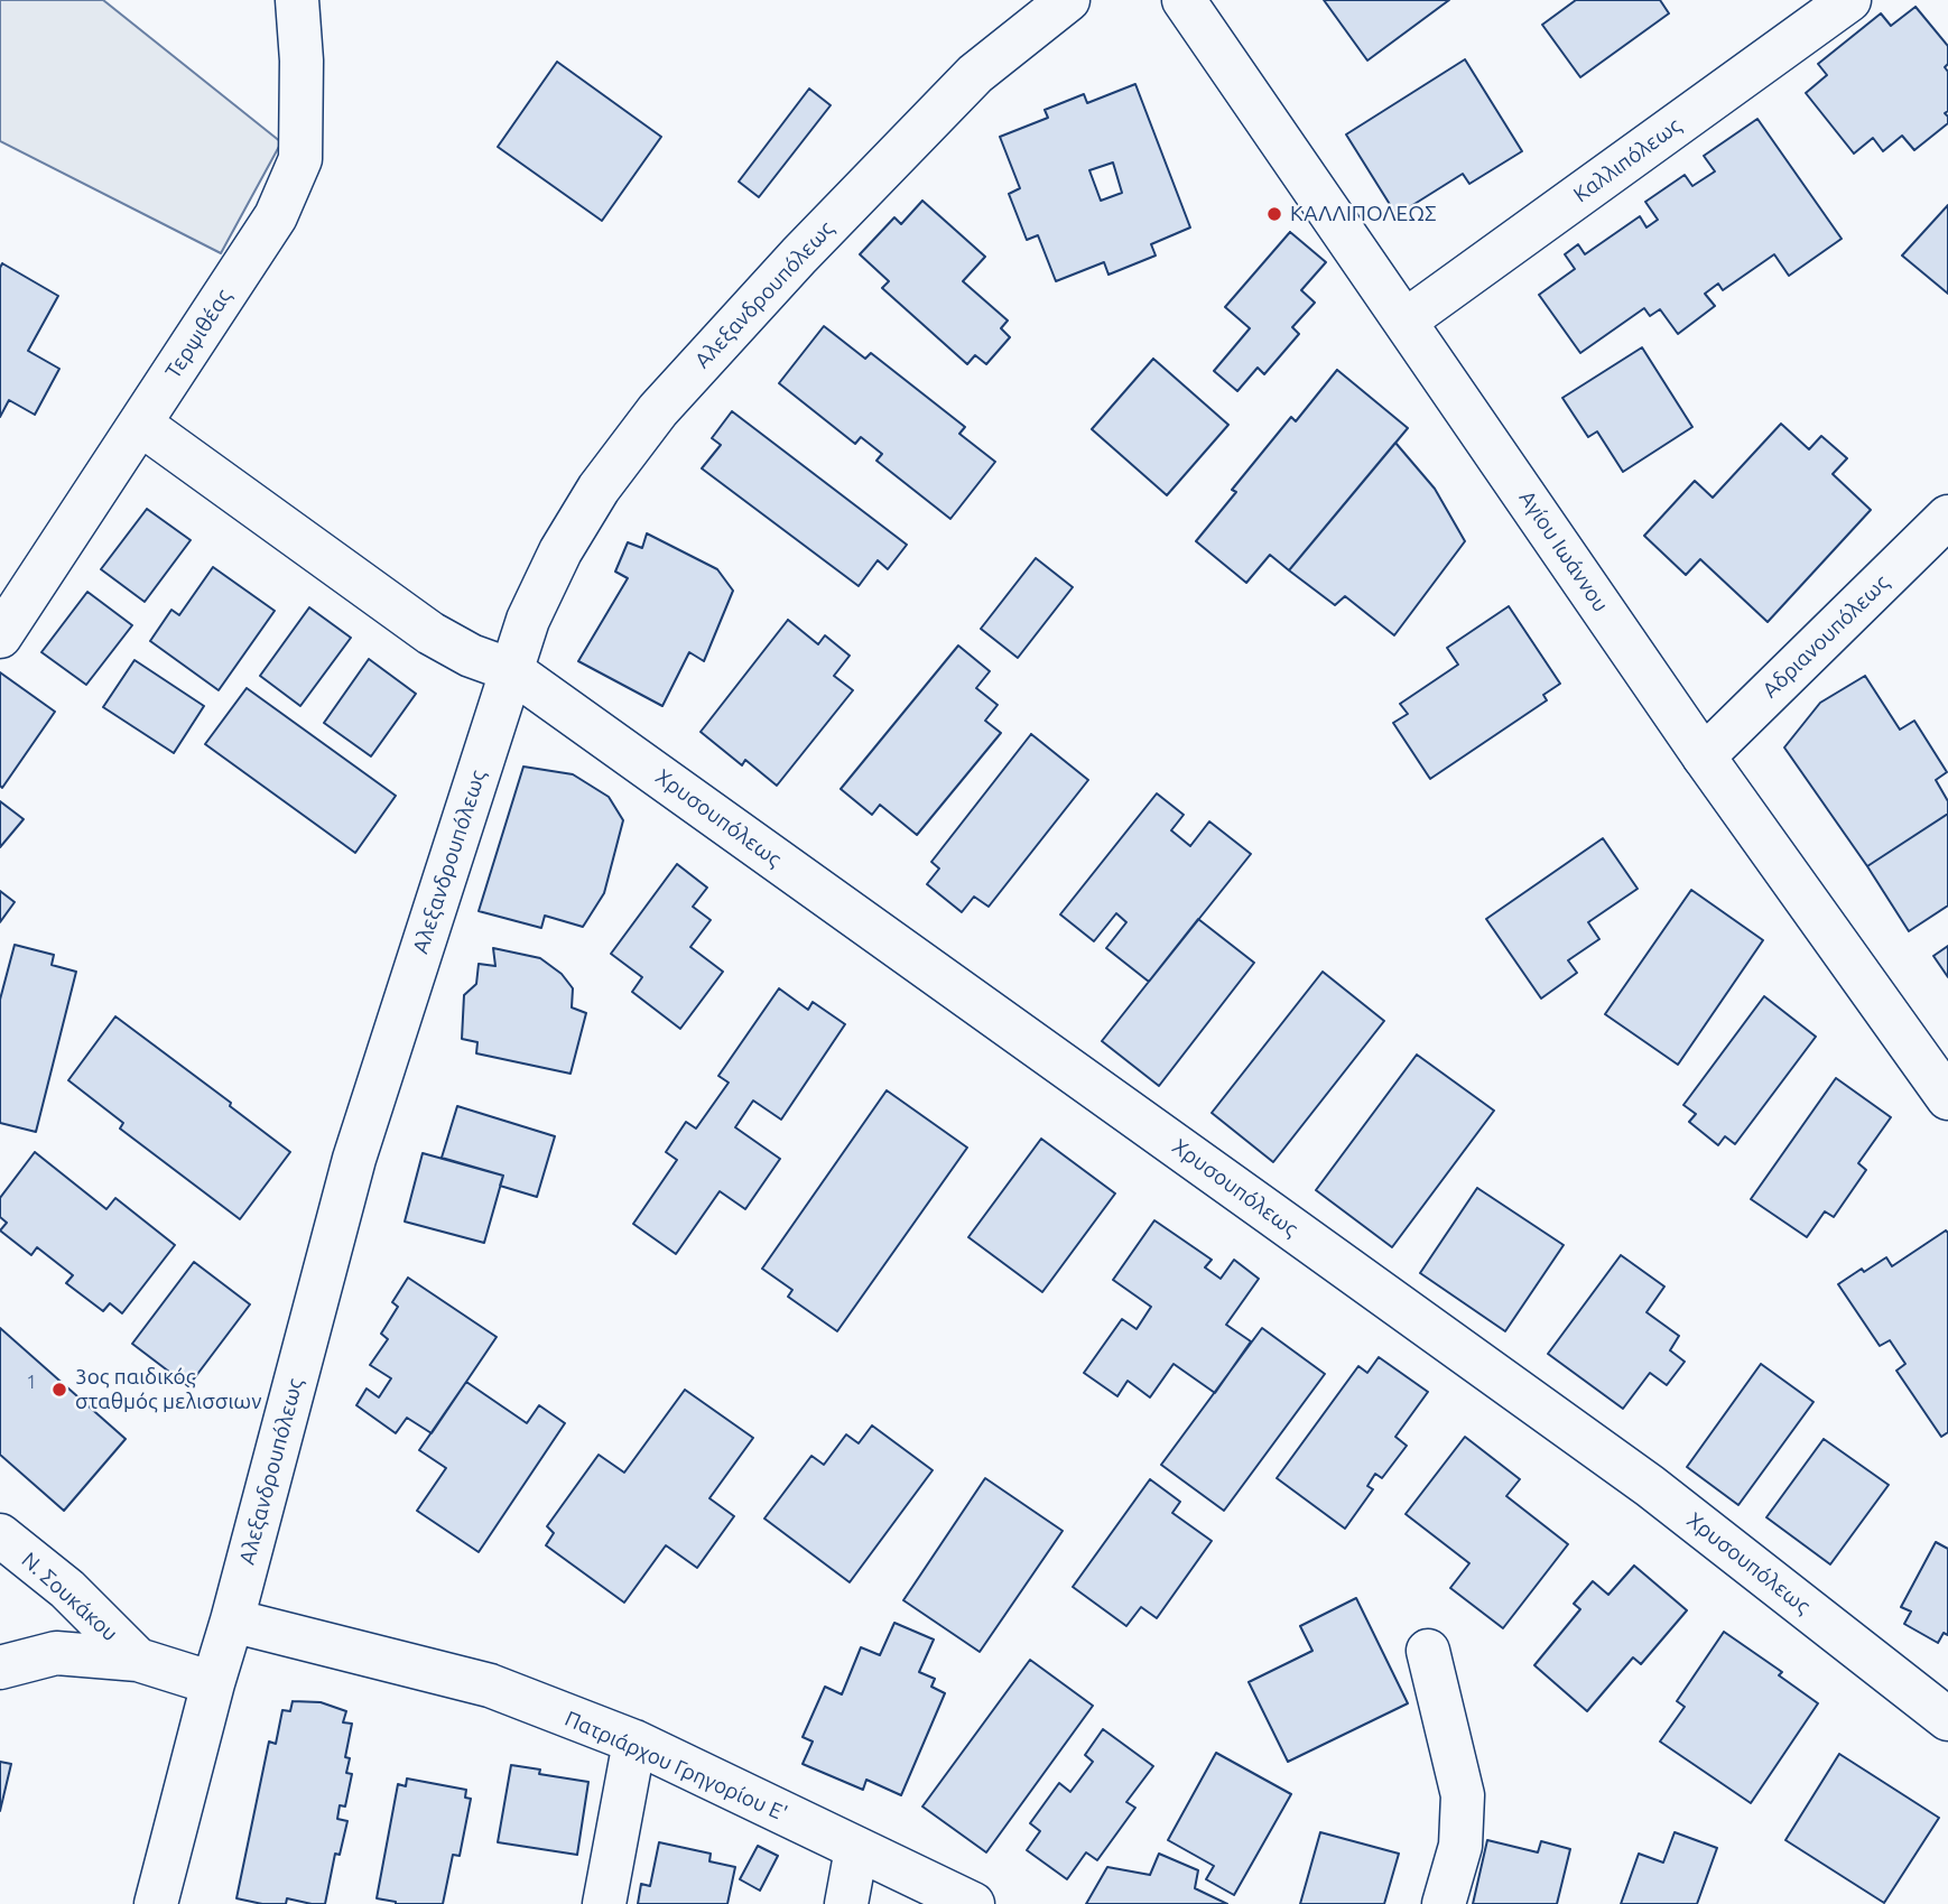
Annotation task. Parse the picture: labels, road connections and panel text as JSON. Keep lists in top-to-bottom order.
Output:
{
  "streets": {
    "street": [
      "Καλλιπόλεως",
      "Αλεξανδρουπόλεως",
      "Τερψιθέας",
      "Αγίου Ιωάννου",
      "Αδριανουπόλεως",
      "Χρυσουπόλεως",
      "Ν. Σουκάκου",
      "Πατριάρχου Γρηγορίου Ε'"
    ]
  },
  "crossings": [
    ["Καλλιπόλεως", "Αγίου Ιωάννου"],
    ["Αλεξανδρουπόλεως", "Χρυσουπόλεως"],
    ["Αλεξανδρουπόλεως", "Πατριάρχου Γρηγορίου Ε'"],
    ["Τερψιθέας", "Χρυσουπόλεως"],
    ["Αγίου Ιωάννου", "Αδριανουπόλεως"]
  ],
  "places": ["ΚΑΛΛΙΠΟΛΕΩΣ", "3ος παιδικός σταθμός μελισσιων"],
  "house_numbers": ["1"]
}
